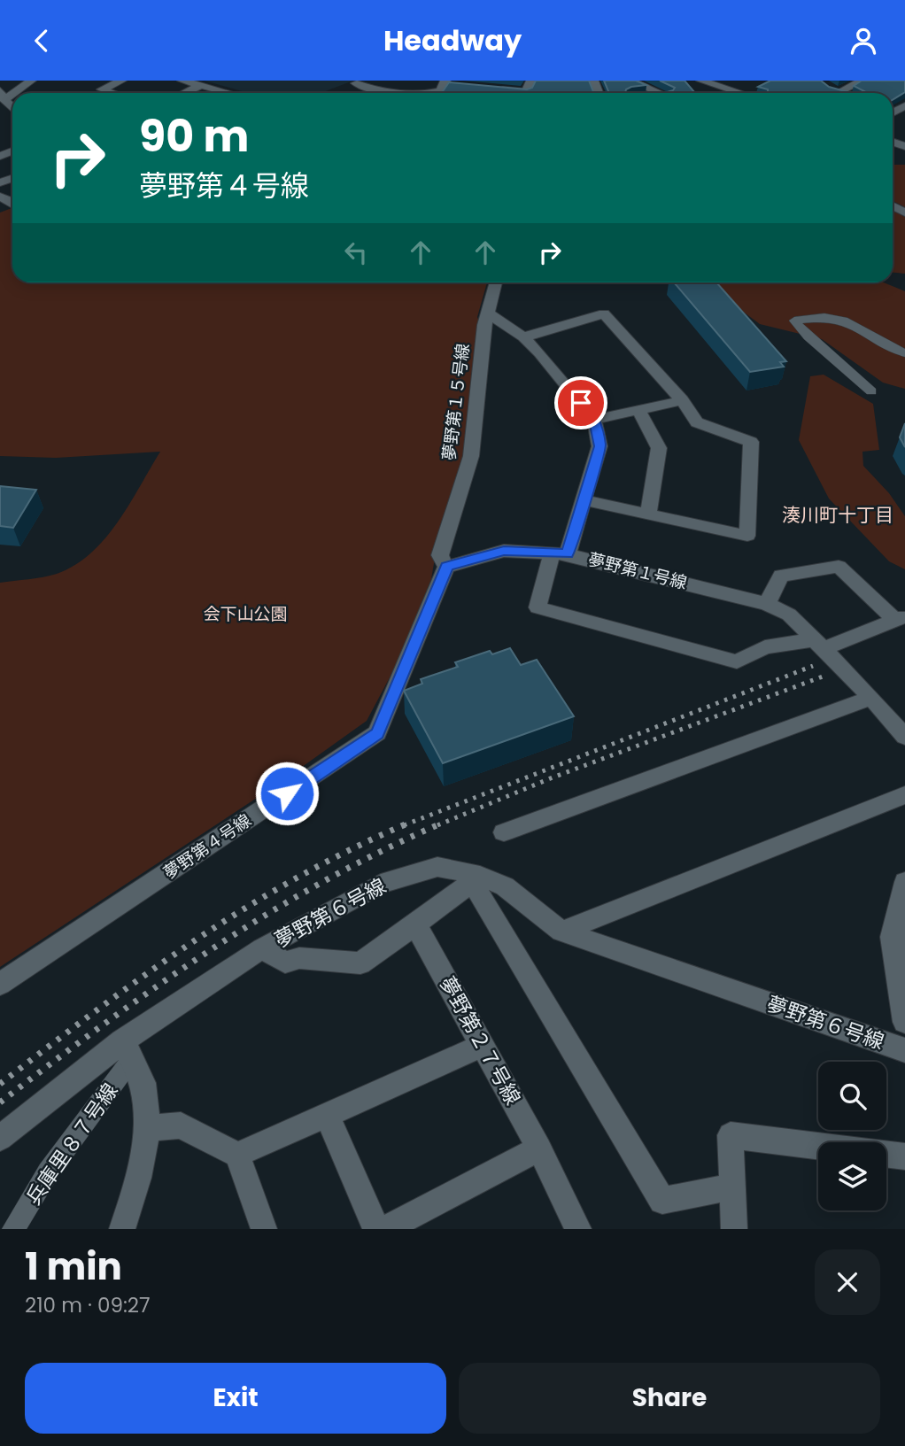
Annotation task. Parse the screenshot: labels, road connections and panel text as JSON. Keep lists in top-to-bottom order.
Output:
{
  "streets": {
    "street": [
      "夢野第１５号線",
      "夢野第１号線",
      "夢野第４号線",
      "夢野第６号線",
      "夢野第２７号線"
    ],
    "lane": ["兵庫里８７号線"]
  },
  "crossings": [
    ["夢野第１５号線", "夢野第４号線"],
    ["夢野第６号線", "兵庫里８７号線"]
  ],
  "districts": ["湊川町十丁目"],
  "parks": ["会下山公園"],
  "page": {
    "header": "Headway",
    "turn": ["90 m", "夢野第４号線"],
    "heading": ["1 min", "210 m · 09:27"],
    "buttons": ["Exit", "Share"]
  }
}
